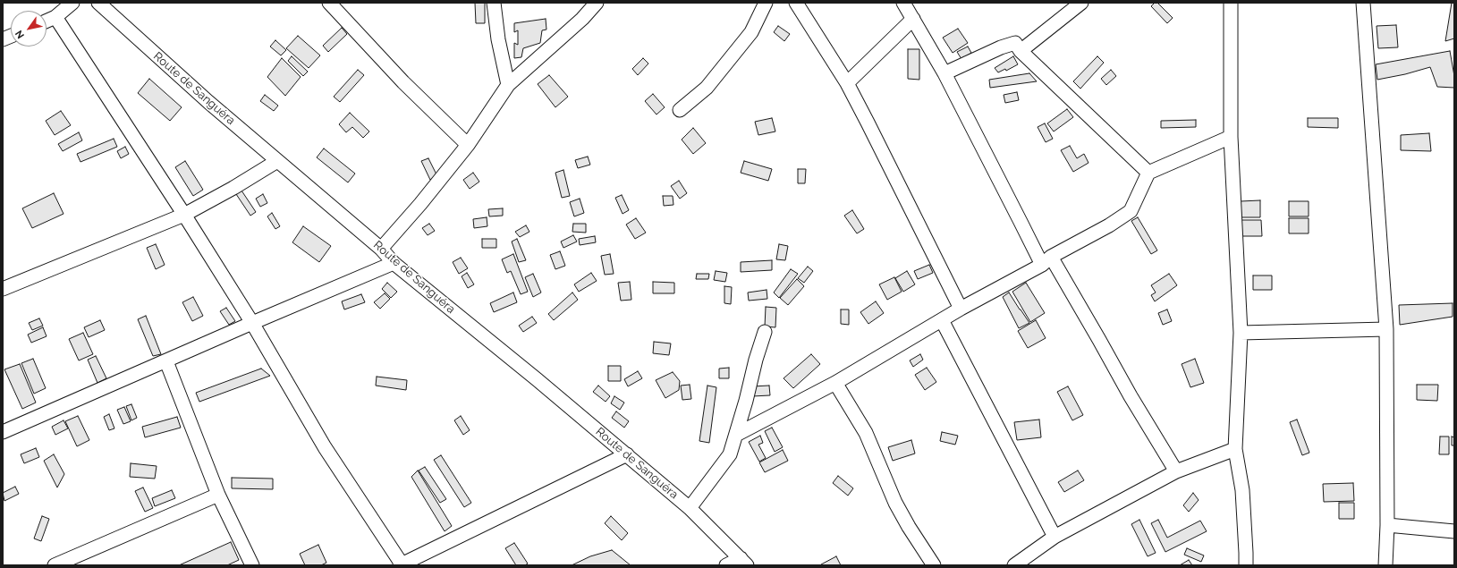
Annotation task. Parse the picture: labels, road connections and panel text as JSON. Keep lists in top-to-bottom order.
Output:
{
  "streets": {
    "street": ["Route de Sanguéra"]
  },
  "north": "bottom left"
}
